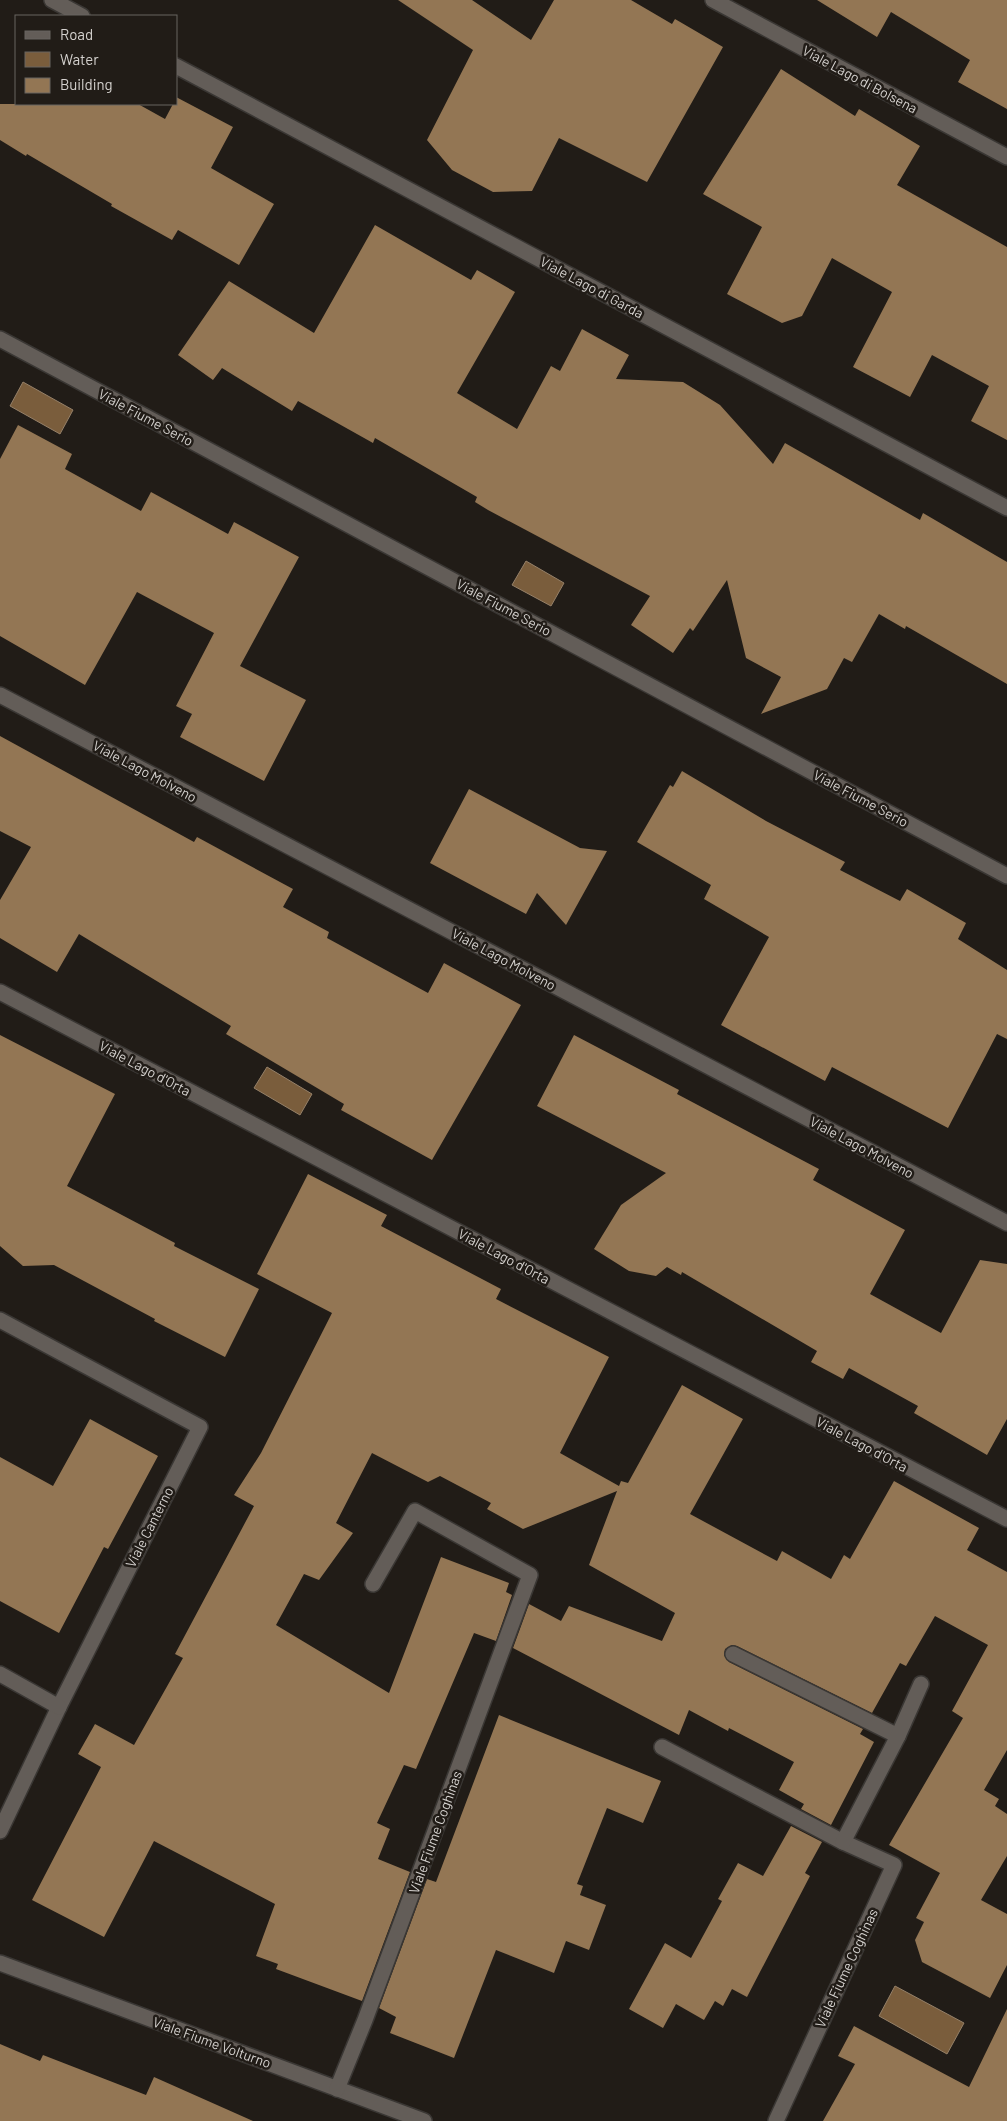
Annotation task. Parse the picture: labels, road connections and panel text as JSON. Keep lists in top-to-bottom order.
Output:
{
  "streets": {
    "street": [
      "Viale Lago di Bolsena",
      "Viale Lago di Garda",
      "Viale Fiume Serio",
      "Viale Lago Molveno",
      "Viale Lago d'Orta",
      "Viale Canterno",
      "Viale Fiume Coghinas",
      "Viale Fiume Volturno"
    ]
  },
  "crossings": [
    ["Viale Fiume Coghinas", "Viale Fiume Volturno"]
  ],
  "legend": ["Road", "Water", "Building"]
}
